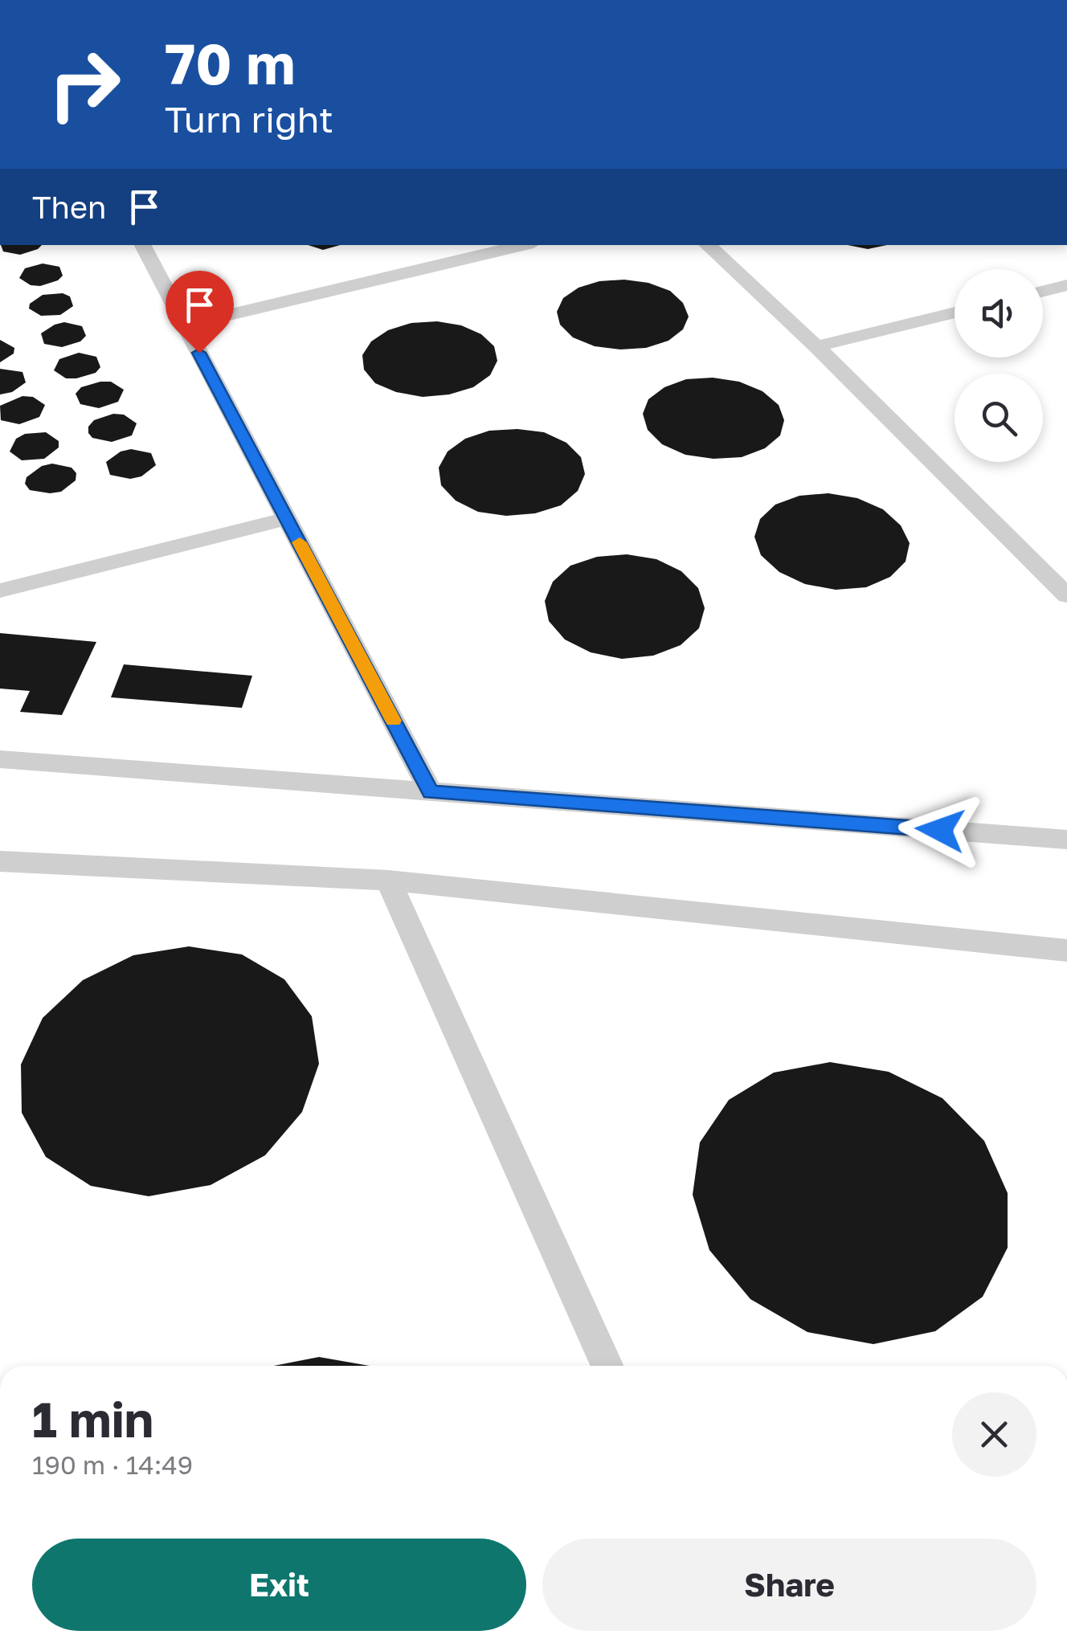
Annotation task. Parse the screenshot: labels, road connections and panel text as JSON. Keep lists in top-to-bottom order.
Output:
{
  "page": {
    "turn": ["70 m", "Turn right"],
    "then": "Then",
    "heading": ["1 min", "190 m · 14:49"],
    "buttons": ["Exit", "Share"]
  }
}
